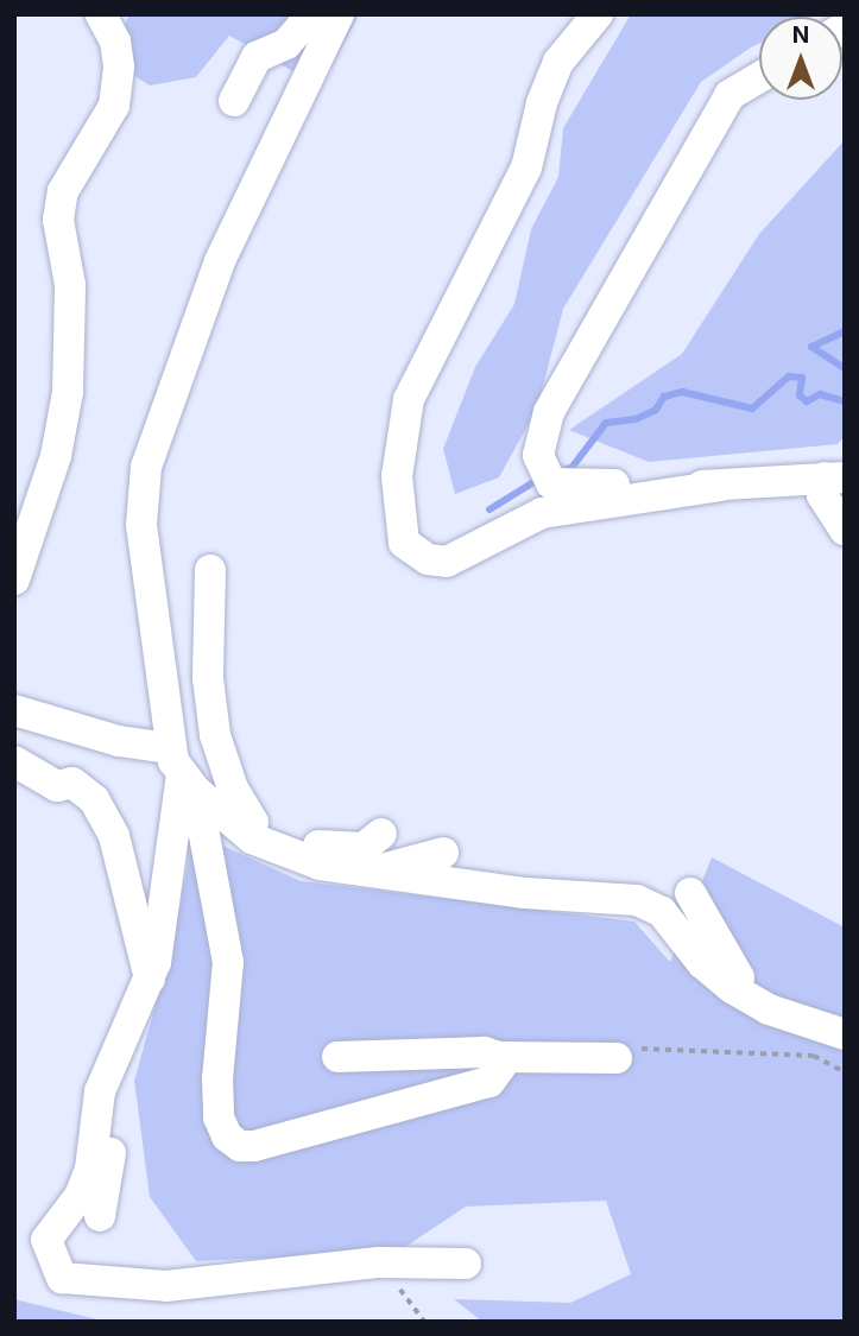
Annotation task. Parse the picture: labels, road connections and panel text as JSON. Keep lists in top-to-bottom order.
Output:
{
  "north": "top"
}
